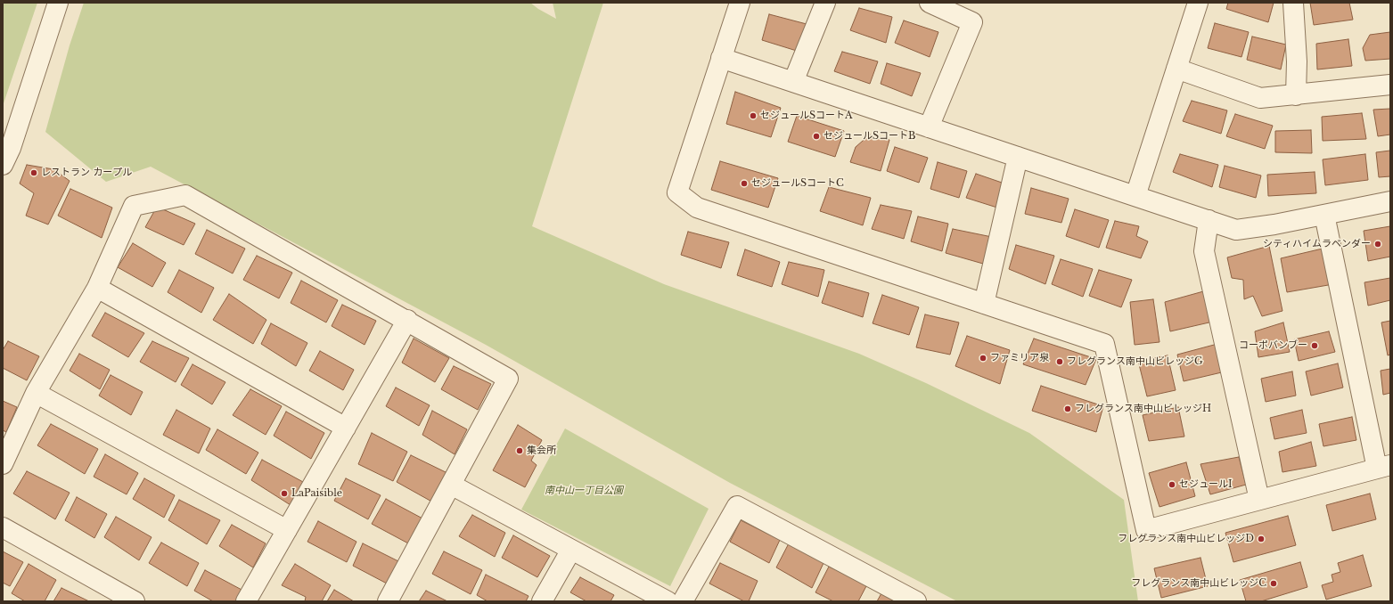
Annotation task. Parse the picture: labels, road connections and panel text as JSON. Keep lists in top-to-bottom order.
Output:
{
  "parks": ["南中山一丁目公園"],
  "places": [
    "セジュールSコートA",
    "セジュールSコートB",
    "レストラン カープル",
    "セジュールSコートC",
    "シティハイムラベンダー",
    "コーポバンブー",
    "ファミリア泉",
    "フレグランス南中山ビレッジG",
    "フレグランス南中山ビレッジH",
    "集会所",
    "セジュールI",
    "LaPaisible",
    "フレグランス南中山ビレッジD",
    "フレグランス南中山ビレッジC"
  ]
}
